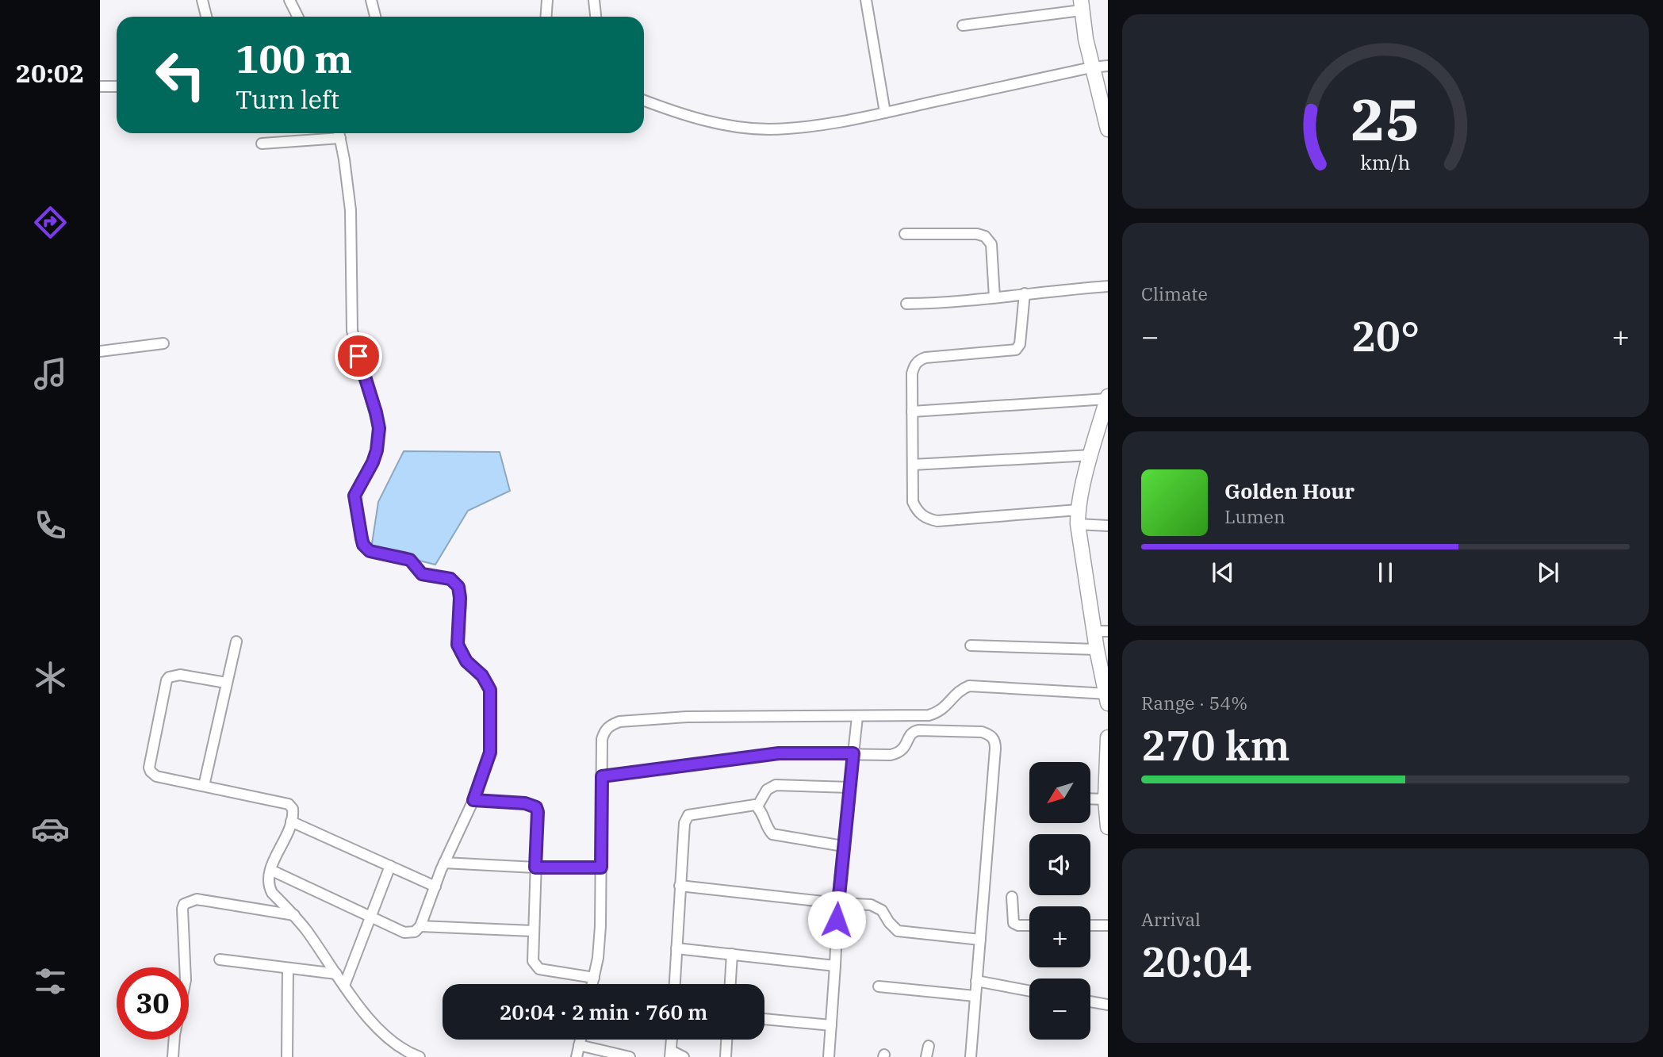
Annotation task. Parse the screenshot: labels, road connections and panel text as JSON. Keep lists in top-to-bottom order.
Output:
{
  "north": "bottom left",
  "page": {
    "tabs": "20:02",
    "turn": ["100 m", "Turn left"],
    "tile": [
      "Climate",
      ["Range · 54%", "270 km"],
      ["Arrival", "20:04"]
    ],
    "heat": ["−", "20°", "+"],
    "song": ["Golden Hour", "Lumen"],
    "map_buttons": ["+", "−"],
    "limit": "30",
    "trip": "20:04 · 2 min · 760 m",
    "gauge": ["25", "km/h"]
  }
}
